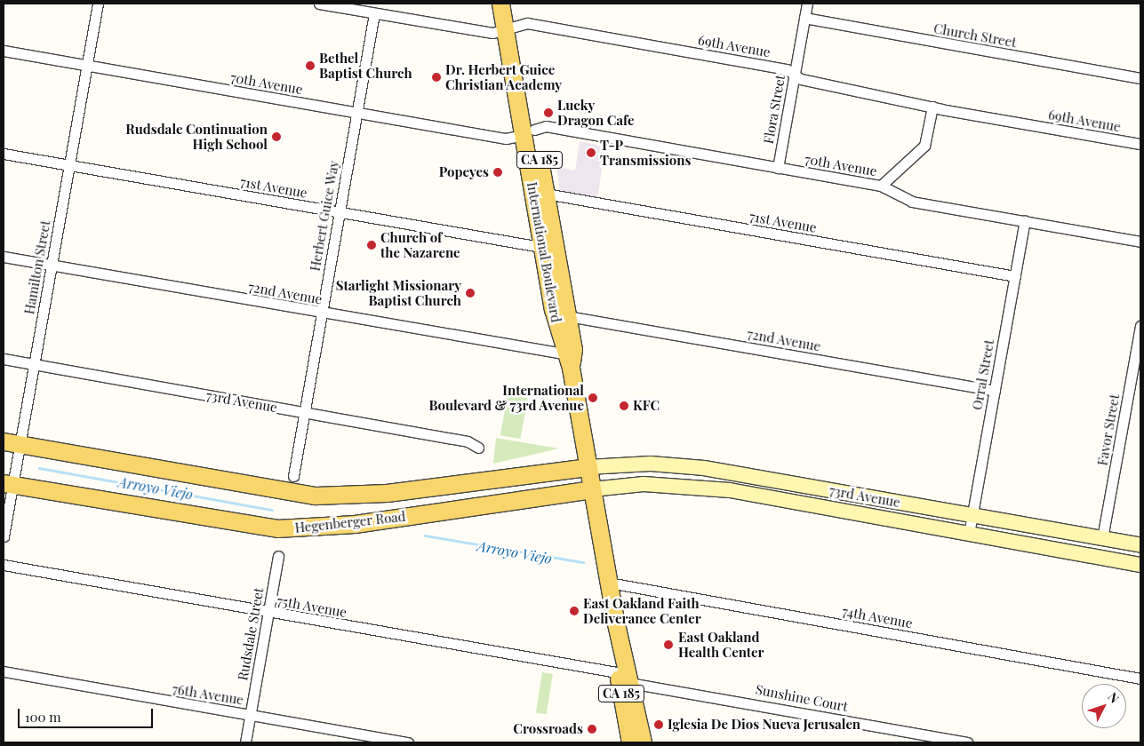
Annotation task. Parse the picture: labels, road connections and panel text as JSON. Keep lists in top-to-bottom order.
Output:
{
  "streets": {
    "main road": [
      "CA 185",
      "International Boulevard",
      "73rd Avenue",
      "Hegenberger Road"
    ],
    "street": [
      "Church Street",
      "69th Avenue",
      "70th Avenue",
      "Flora Street",
      "71st Avenue",
      "Herbert Guice Way",
      "Hamilton Street",
      "72nd Avenue",
      "Orral Street",
      "Favor Street",
      "75th Avenue",
      "74th Avenue",
      "Rudsdale Street",
      "76th Avenue",
      "Sunshine Court"
    ]
  },
  "crossings": [
    ["Church Street", "Flora Street"],
    ["69th Avenue", "Flora Street"],
    ["69th Avenue", "Herbert Guice Way"],
    ["69th Avenue", "International Boulevard"],
    ["70th Avenue", "Flora Street"],
    ["70th Avenue", "Herbert Guice Way"],
    ["70th Avenue", "International Boulevard"],
    ["70th Avenue", "Hamilton Street"],
    ["70th Avenue", "Orral Street"],
    ["71st Avenue", "Herbert Guice Way"],
    ["71st Avenue", "International Boulevard"],
    ["71st Avenue", "Hamilton Street"],
    ["71st Avenue", "Orral Street"],
    ["Herbert Guice Way", "72nd Avenue"],
    ["Herbert Guice Way", "73rd Avenue"],
    ["International Boulevard", "72nd Avenue"],
    ["International Boulevard", "73rd Avenue"],
    ["International Boulevard", "Hegenberger Road"],
    ["International Boulevard", "75th Avenue"],
    ["International Boulevard", "74th Avenue"],
    ["International Boulevard", "Sunshine Court"],
    ["Hamilton Street", "72nd Avenue"],
    ["Hamilton Street", "73rd Avenue"],
    ["Hamilton Street", "Hegenberger Road"],
    ["72nd Avenue", "Orral Street"],
    ["Orral Street", "73rd Avenue"],
    ["73rd Avenue", "Favor Street"],
    ["73rd Avenue", "Hegenberger Road"],
    ["75th Avenue", "Rudsdale Street"],
    ["Rudsdale Street", "76th Avenue"]
  ],
  "water": ["Arroyo Viejo"],
  "places": [
    "Bethel Baptist Church",
    "Dr. Herbert Guice Christian Academy",
    "Lucky Dragon Cafe",
    "Rudsdale Continuation High School",
    "T-P Transmissions",
    "Popeyes",
    "Church of the Nazarene",
    "Starlight Missionary Baptist Church",
    "International Boulevard & 73rd Avenue",
    "KFC",
    "East Oakland Faith Deliverance Center",
    "East Oakland Health Center",
    "Iglesia De Dios Nueva Jerusalen",
    "Crossroads"
  ],
  "scale_bar": "100 m",
  "north": "top right"
}
